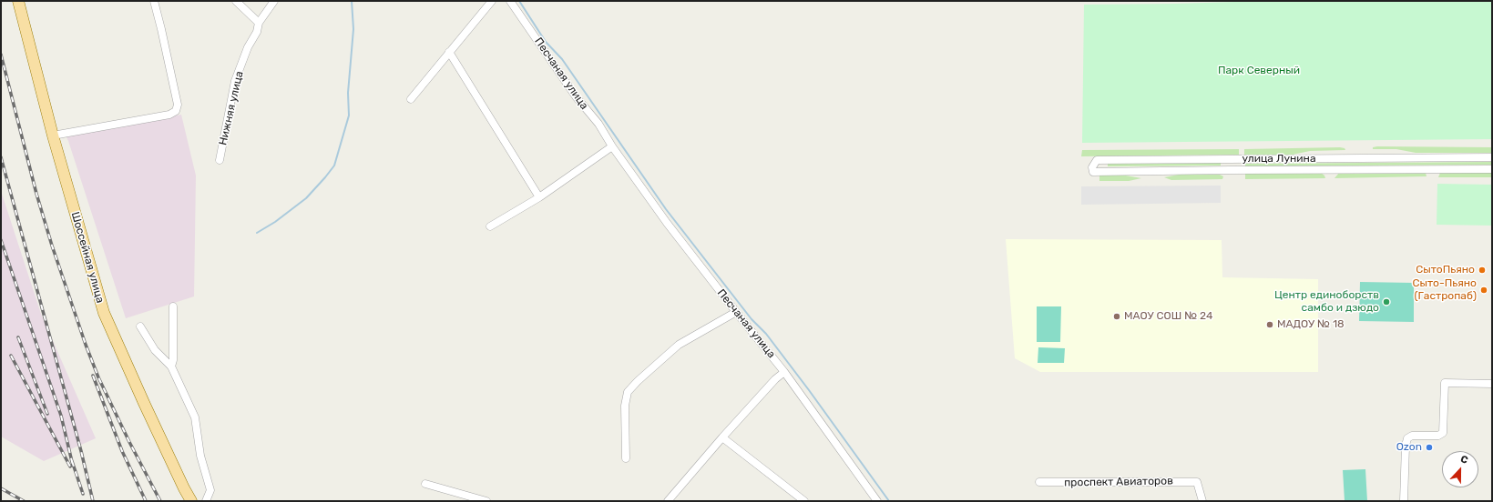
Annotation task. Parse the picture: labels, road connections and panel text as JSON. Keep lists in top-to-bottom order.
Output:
{
  "streets": {
    "main road": ["Шоссейная улица"],
    "street": [
      "Песчаная улица",
      "Нижняя улица",
      "улица Лунина",
      "проспект Авиаторов"
    ]
  },
  "parks": ["Парк Северный"],
  "places": [
    "СытоПьяно",
    "Сыто-Пьяно (Гастропаб)",
    "Центр единоборств самбо и дзюдо",
    "МАОУ СОШ № 24",
    "МАДОУ № 18",
    "Ozon"
  ],
  "north": "top"
}
